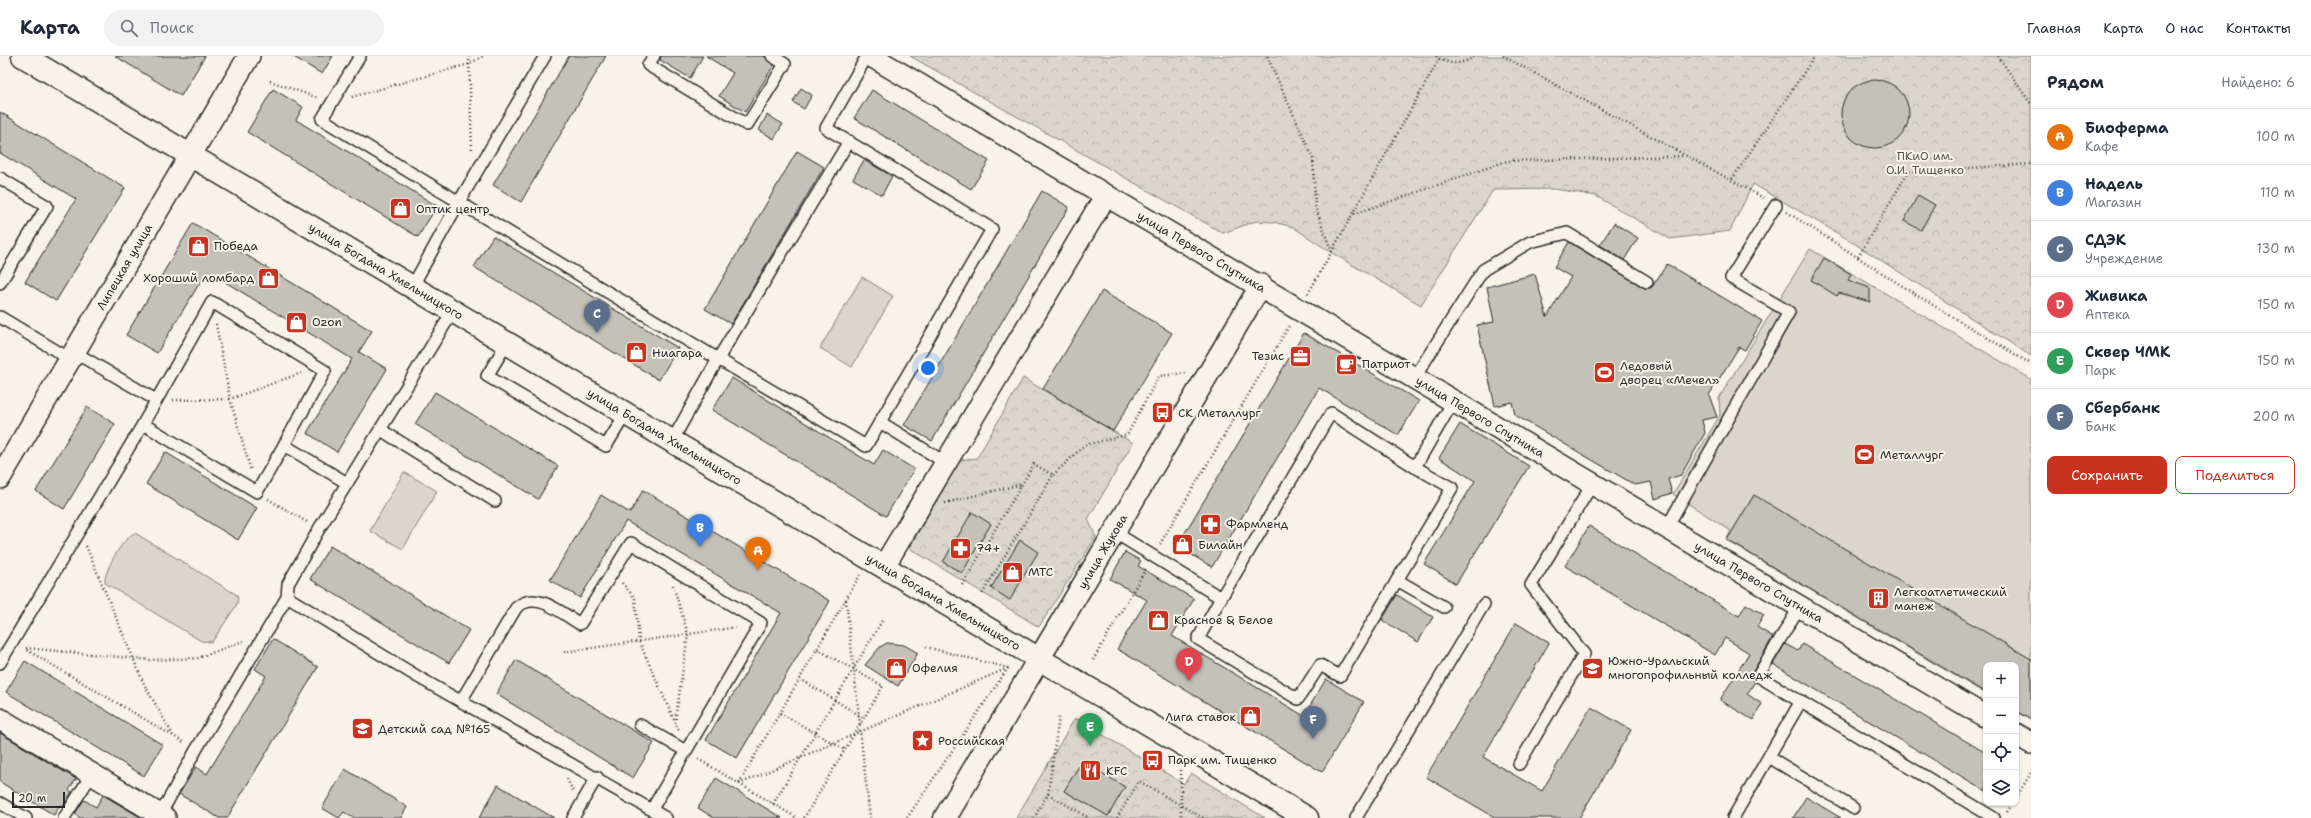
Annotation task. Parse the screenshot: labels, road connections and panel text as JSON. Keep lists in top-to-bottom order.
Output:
{
  "streets": {
    "main road": ["улица Богдана Хмельницкого", "улица Жукова"],
    "street": ["улица Первого Спутника", "Липецкая улица"]
  },
  "crossings": [
    ["улица Первого Спутника", "улица Жукова"],
    ["Липецкая улица", "улица Богдана Хмельницкого"],
    ["улица Богдана Хмельницкого", "улица Жукова"]
  ],
  "parks": ["ПКиО им. О.И. Тищенко"],
  "places": {
    "shop": [
      "Оптик центр",
      "Победа",
      "Хороший ломбард",
      "Ozon",
      "Ниагара",
      "Билайн",
      "МТС",
      "Красное & Белое",
      "Офелия",
      "Лига ставок"
    ],
    "office": ["Тезис"],
    "cafe": ["Патриот"],
    "sports": ["Ледовый дворец «Мечел»", "Металлург"],
    "bus stop": ["СК Металлург", "Парк им. Тищенко"],
    "pharmacy": ["Фармленд", "74+"],
    "building": ["Легкоатлетический манеж"],
    "school or university": ["Южно-Уральский многопрофильный колледж", "Детский сад №165"],
    "place": ["Российская"],
    "restaurant": ["KFC"]
  },
  "scale_bar": "20 m",
  "page": {
    "header": "Карта",
    "search": "Поиск",
    "nav": [
      "Главная",
      "Карта",
      "О нас",
      "Контакты"
    ],
    "heading": ["Рядом", "Найдено: 6"],
    "list": [
      {
        "mark": "A",
        "name": "Биоферма",
        "note": "Кафе",
        "value": "100 m"
      },
      {
        "mark": "B",
        "name": "Надель",
        "note": "Магазин",
        "value": "110 m"
      },
      {
        "mark": "C",
        "name": "СДЭК",
        "note": "Учреждение",
        "value": "130 m"
      },
      {
        "mark": "D",
        "name": "Живика",
        "note": "Аптека",
        "value": "150 m"
      },
      {
        "mark": "E",
        "name": "Сквер ЧМК",
        "note": "Парк",
        "value": "150 m"
      },
      {
        "mark": "F",
        "name": "Сбербанк",
        "note": "Банк",
        "value": "200 m"
      }
    ],
    "pins": [
      "C",
      "B",
      "A",
      "D",
      "F",
      "E"
    ],
    "buttons": ["Сохранить", "Поделиться"],
    "map_buttons": ["+", "−"],
    "scale": "20 m"
  }
}
